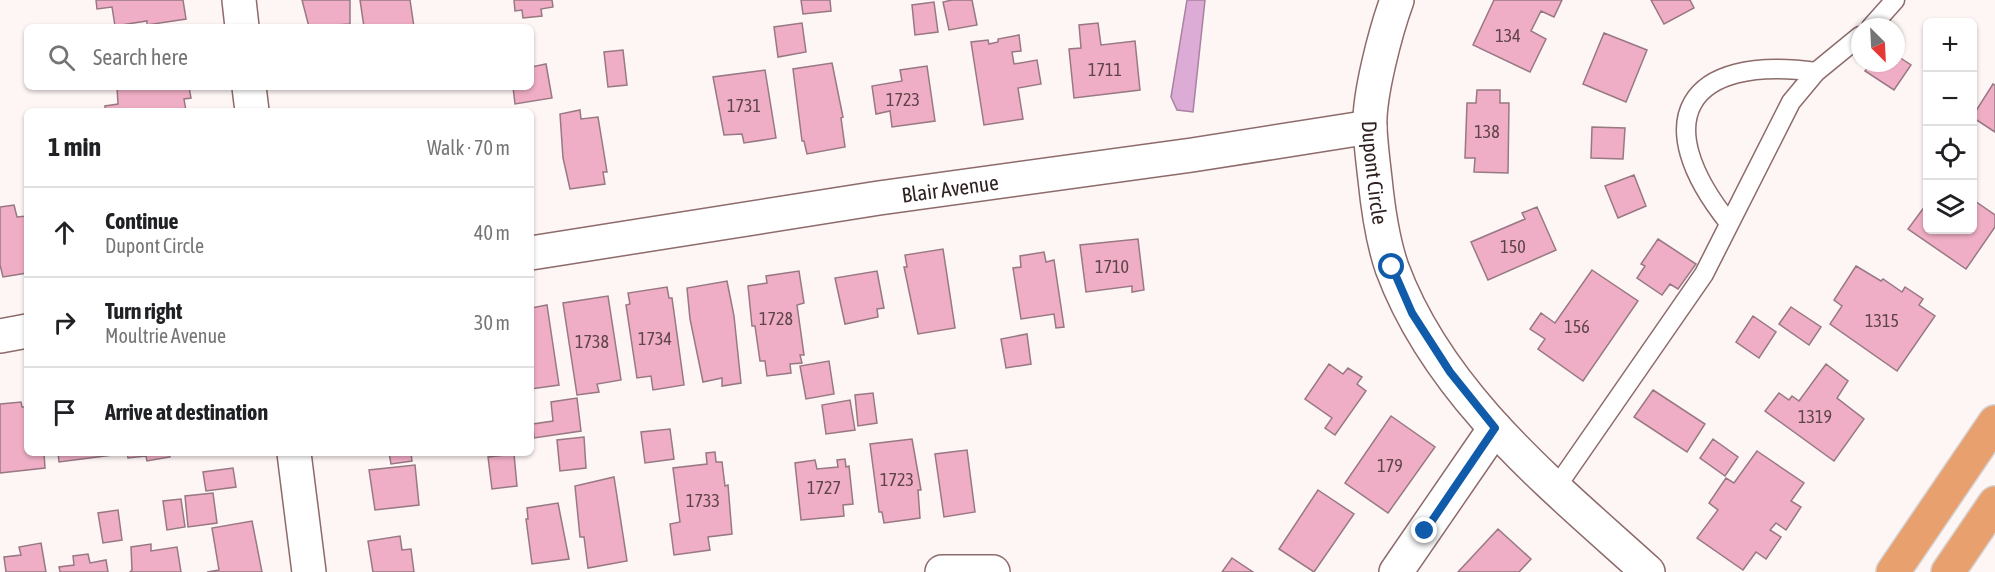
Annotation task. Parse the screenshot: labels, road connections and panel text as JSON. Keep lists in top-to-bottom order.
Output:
{
  "streets": {
    "street": ["Dupont Circle", "Blair Avenue"]
  },
  "crossings": [
    ["Dupont Circle", "Blair Avenue"]
  ],
  "house_numbers": [
    "134",
    "1711",
    "1723",
    "1731",
    "138",
    "150",
    "1710",
    "1728",
    "1315",
    "156",
    "1734",
    "1738",
    "1319",
    "179",
    "1723",
    "1727",
    "1733"
  ],
  "north": "bottom right",
  "page": {
    "map_buttons": ["+", "−"],
    "search": "Search here",
    "heading": ["1 min", "Walk · 70 m"],
    "list": [
      ["Continue", "Dupont Circle", "40 m"],
      ["Turn right", "Moultrie Avenue", "30 m"],
      "Arrive at destination"
    ]
  }
}
